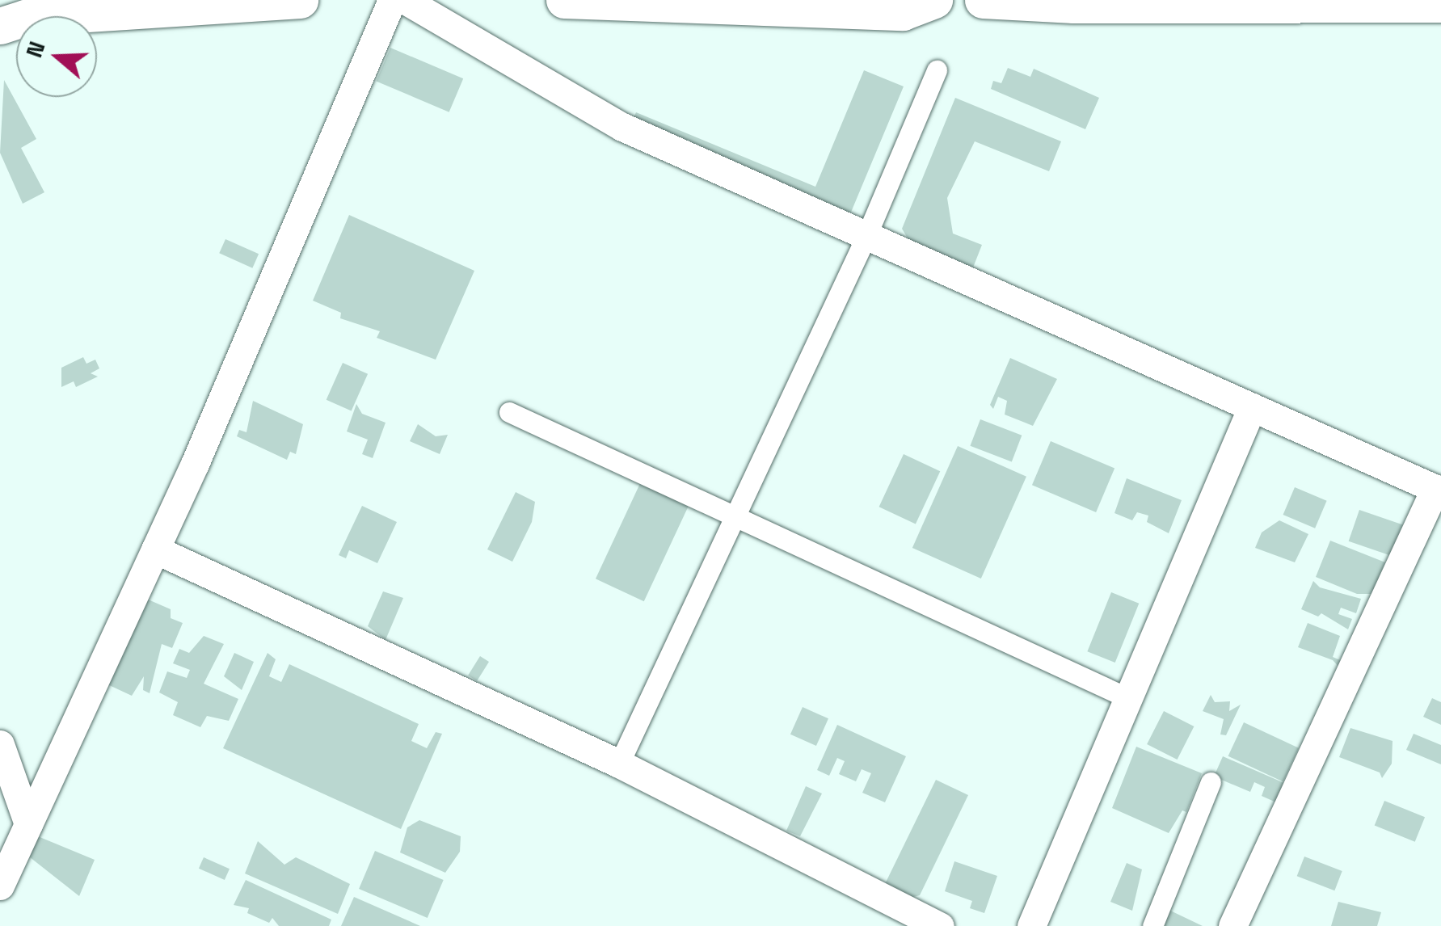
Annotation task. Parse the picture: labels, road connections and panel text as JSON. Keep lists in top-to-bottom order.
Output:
{
  "north": "left"
}
